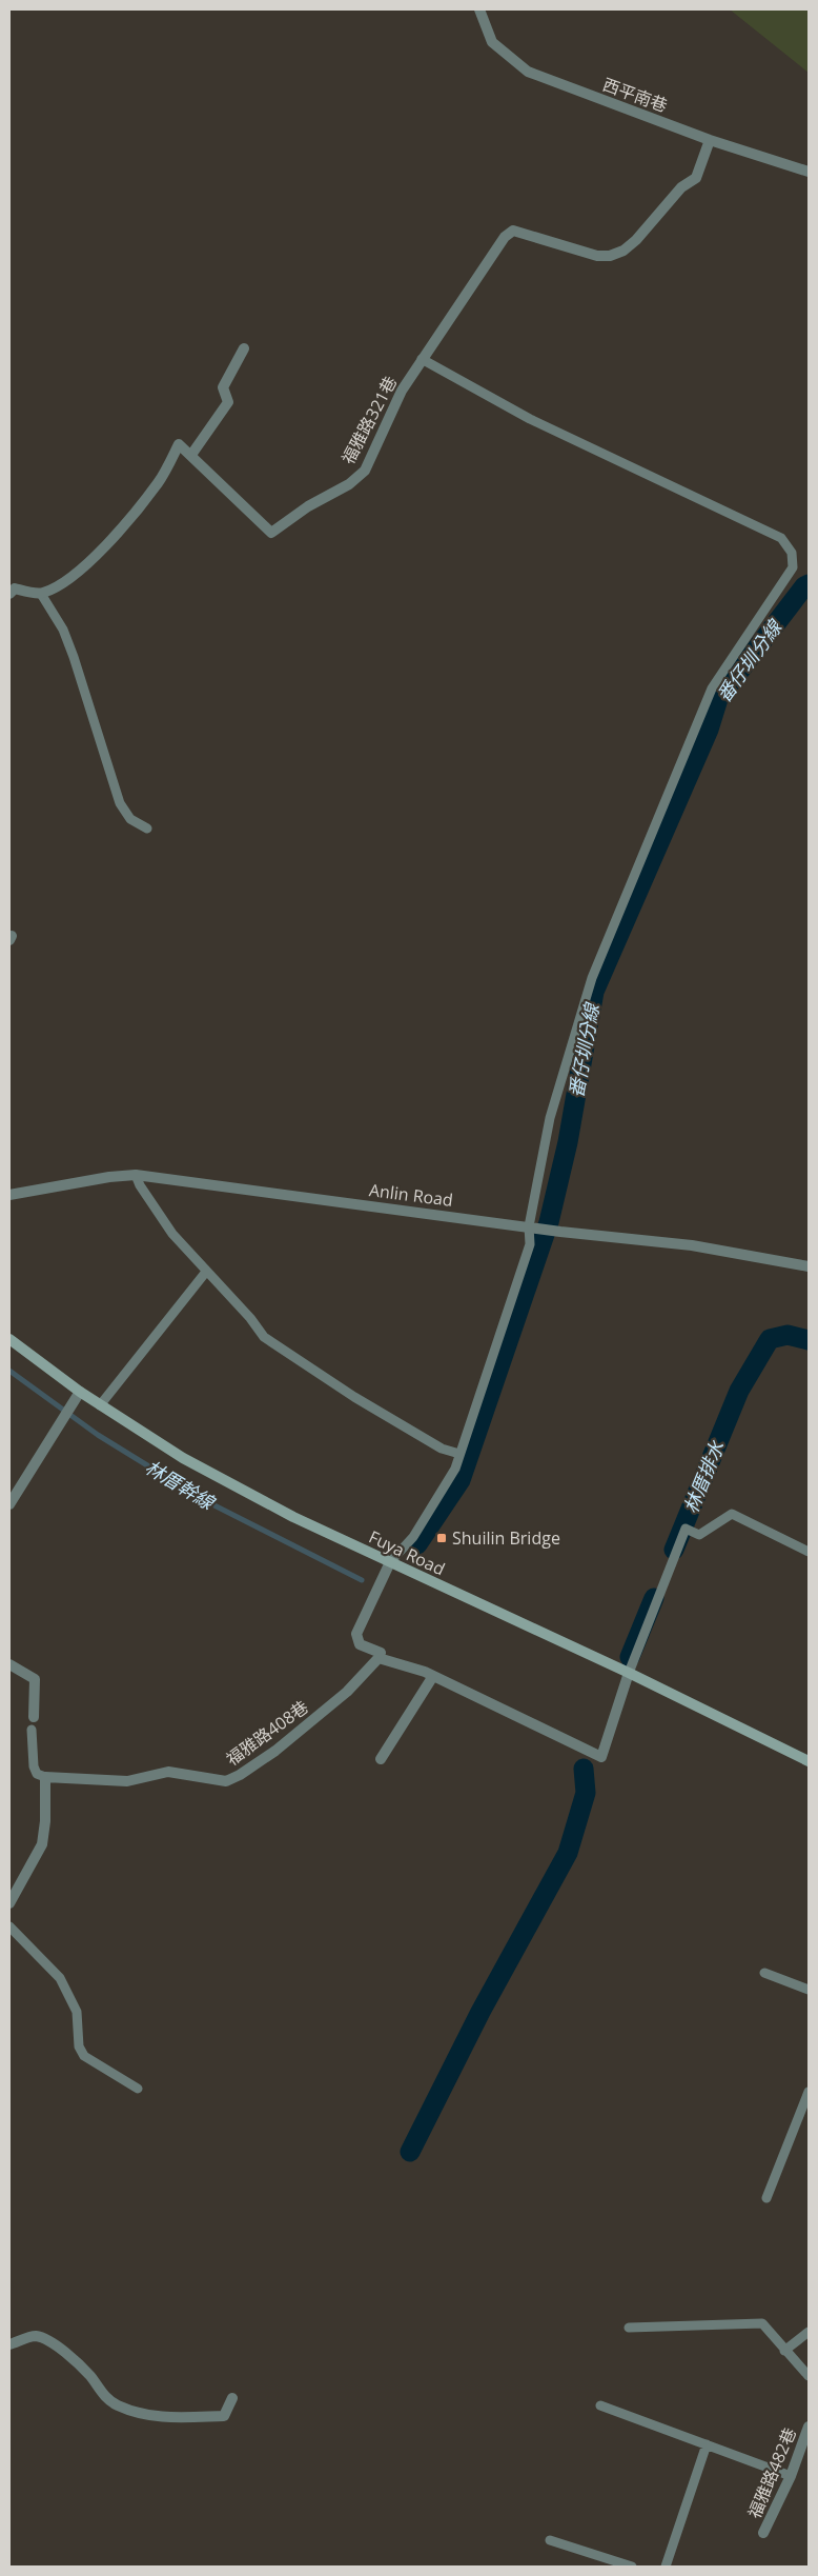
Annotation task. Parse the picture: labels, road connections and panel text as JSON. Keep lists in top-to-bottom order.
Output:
{
  "streets": {
    "main road": ["Fuya Road"],
    "street": [
      "西平南巷",
      "福雅路321巷",
      "Anlin Road",
      "福雅路408巷",
      "福雅路482巷"
    ]
  },
  "crossings": [
    ["西平南巷", "福雅路321巷"]
  ],
  "water": ["番仔圳分線", "林厝排水", "林厝幹線"],
  "places": {
    "transit": ["Shuilin Bridge"]
  }
}
